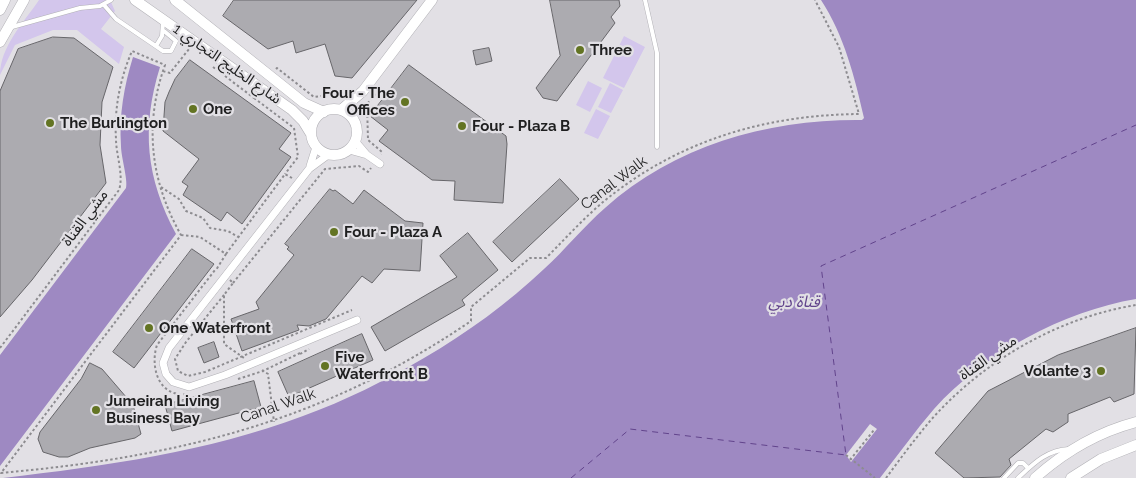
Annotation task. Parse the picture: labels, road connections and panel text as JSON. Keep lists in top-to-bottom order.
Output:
{
  "streets": {
    "street": ["شارع الخليج التجاري 1"],
    "path": ["Canal Walk", "مشي القناة"]
  },
  "water": ["قناة دبي"],
  "places": [
    "Three",
    "Four - The Offices",
    "One",
    "The Burlington",
    "Four - Plaza B",
    "Four - Plaza A",
    "One Waterfront",
    "Five Waterfront B",
    "Volante 3",
    "Jumeirah Living Business Bay"
  ]
}
